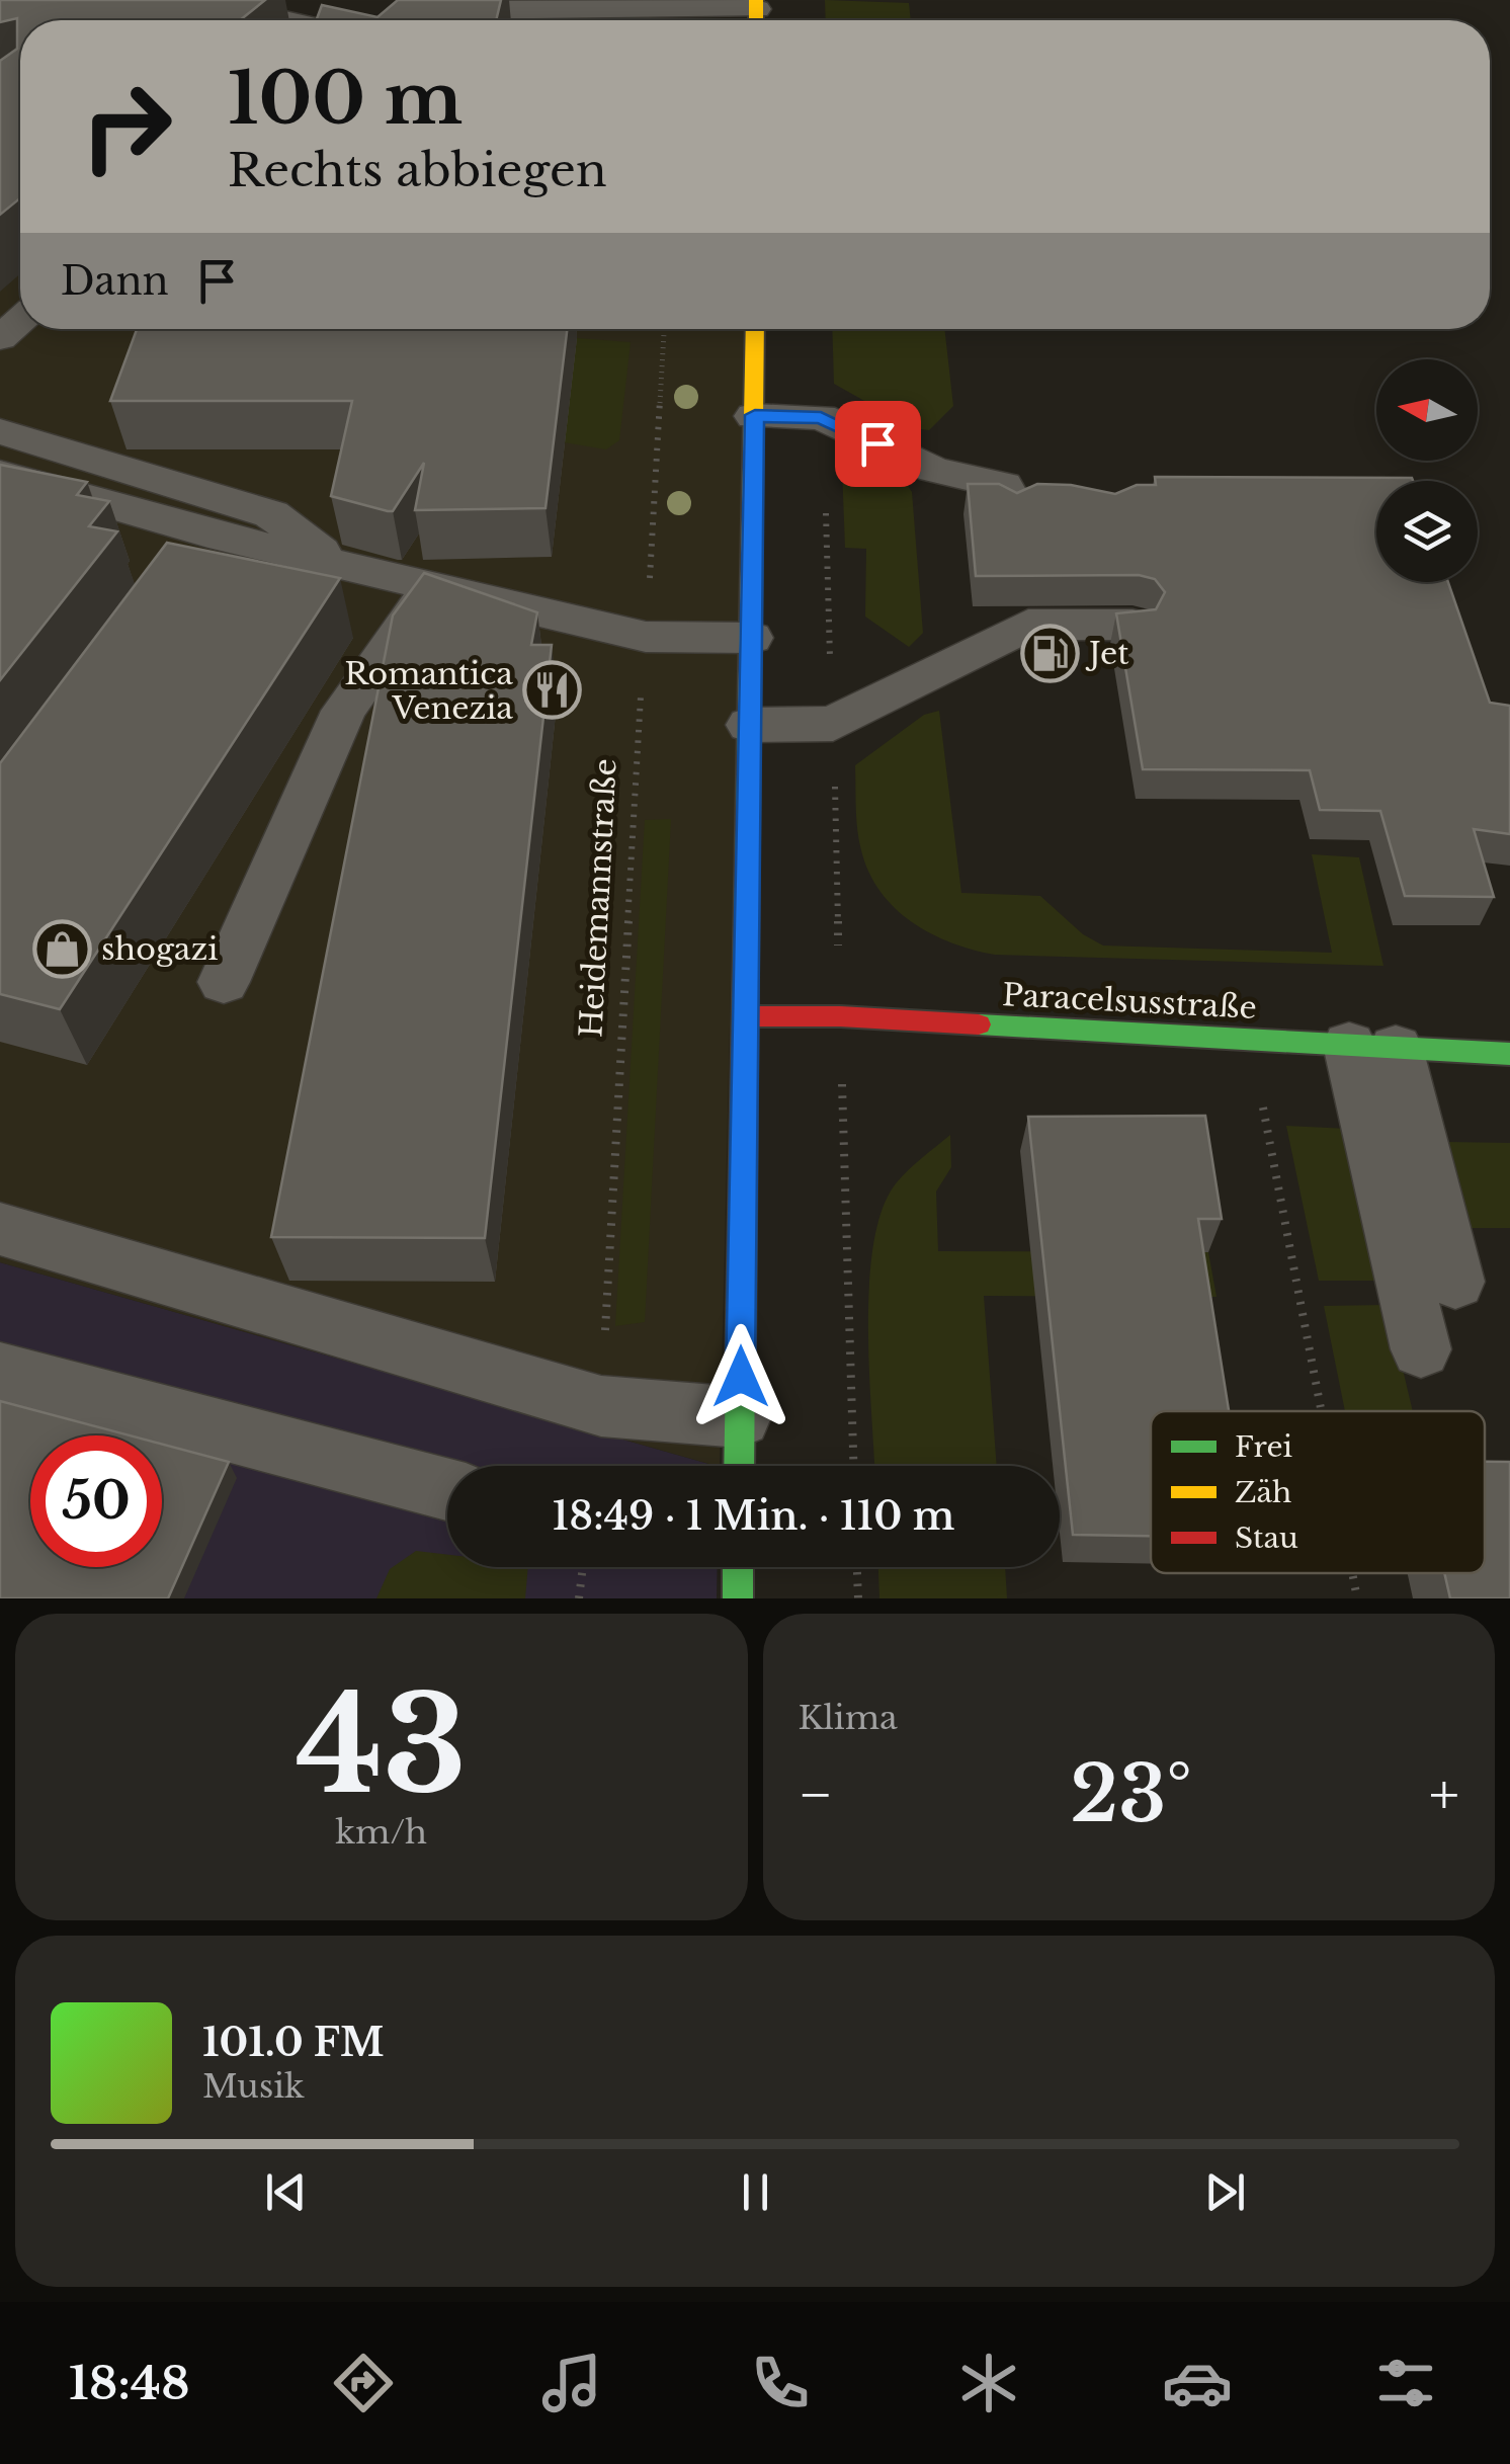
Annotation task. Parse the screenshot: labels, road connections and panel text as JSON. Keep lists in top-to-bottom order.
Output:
{
  "streets": {
    "main road": ["Paracelsusstraße"],
    "path": ["Heidemannstraße"]
  },
  "places": {
    "fuel station": ["Jet"],
    "restaurant": ["Romantica Venezia"],
    "shop": ["shogazi"]
  },
  "legend": ["Frei", "Zäh", "Stau"],
  "north": "left",
  "page": {
    "turn": ["100 m", "Rechts abbiegen"],
    "then": "Dann",
    "limit": "50",
    "trip": "18:49 · 1 Min. · 110 m",
    "tile": [
      ["43", "km/h"],
      "Klima"
    ],
    "heat": ["−", "23°", "+"],
    "song": ["101.0 FM", "Musik"],
    "tabs": "18:48"
  }
}
